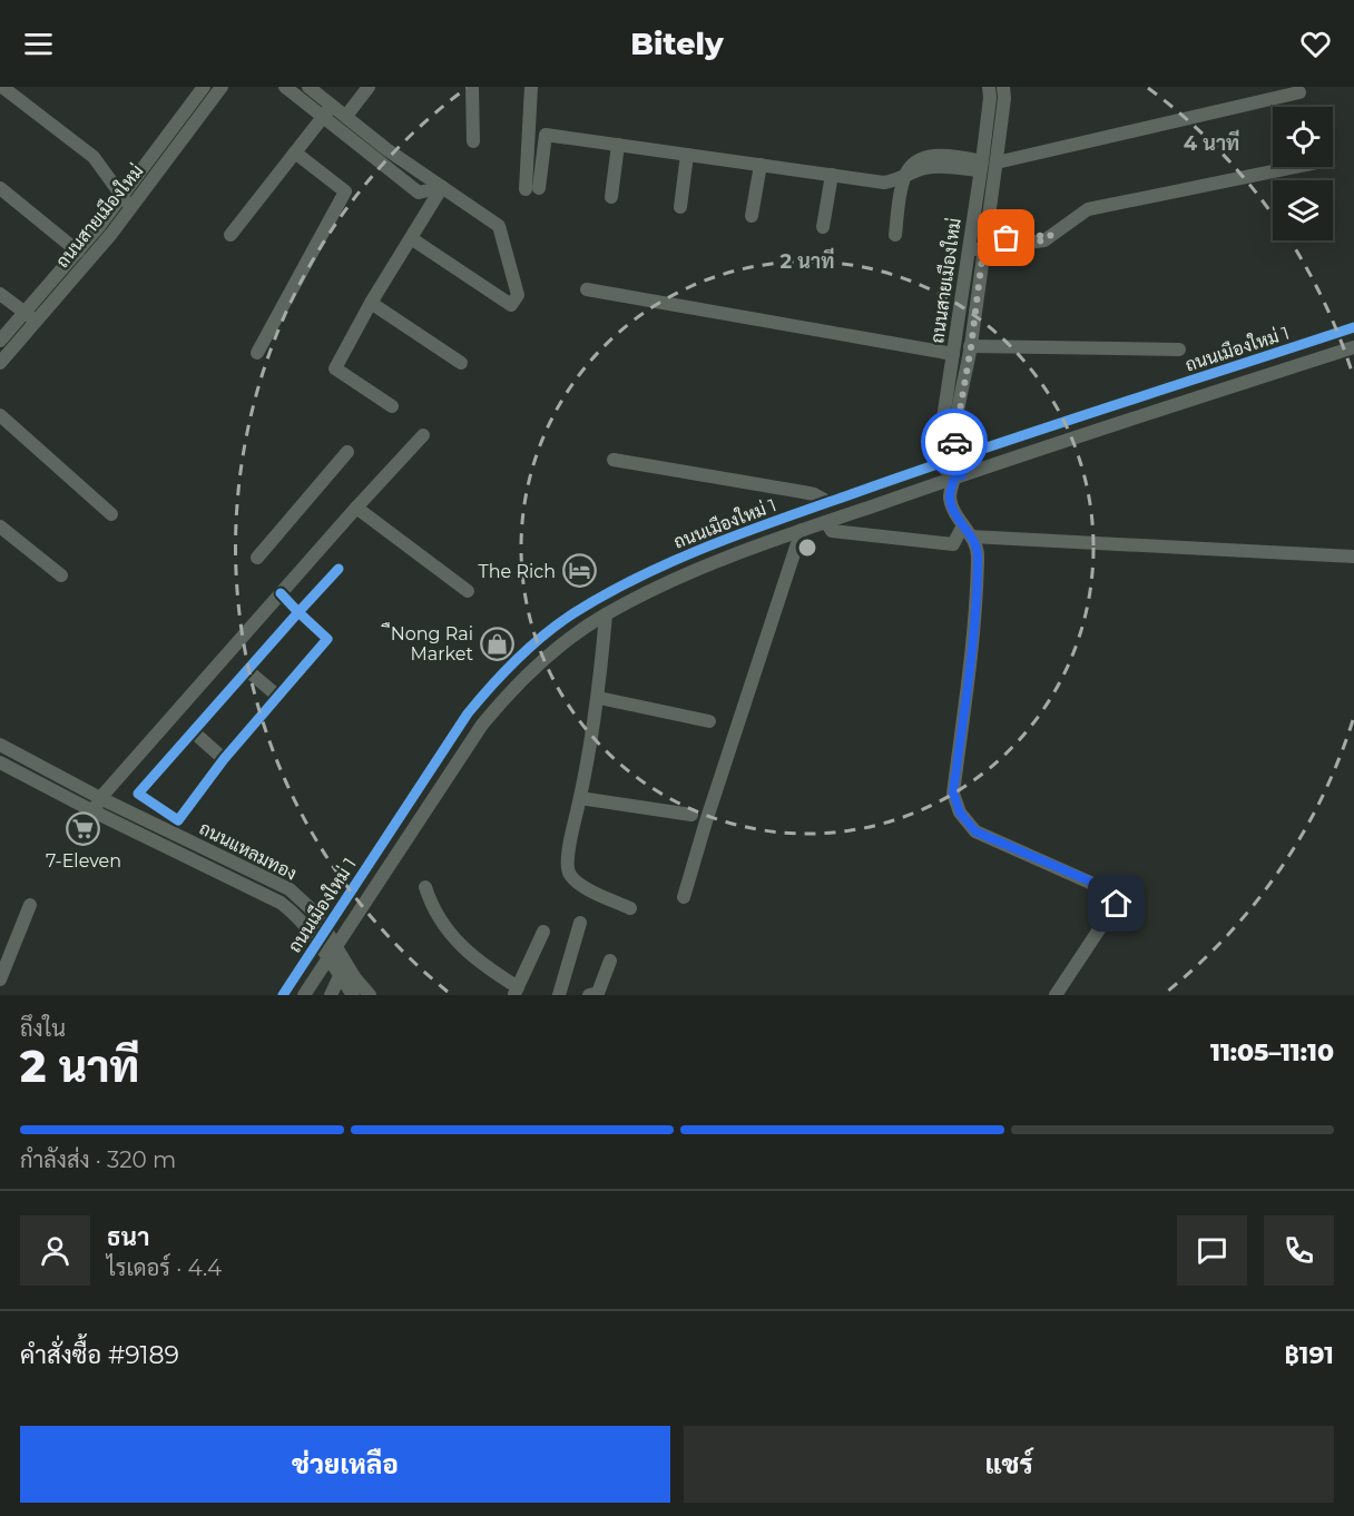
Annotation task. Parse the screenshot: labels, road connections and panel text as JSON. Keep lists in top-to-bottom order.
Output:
{
  "streets": {
    "street": ["ถนนสายเมืองใหม่", "ถนนเมืองใหม่ 1", "ถนนแหลมทอง"]
  },
  "crossings": [
    ["ถนนสายเมืองใหม่", "ถนนเมืองใหม่ 1"],
    ["ถนนเมืองใหม่ 1", "ถนนแหลมทอง"]
  ],
  "places": {
    "hotel": ["The Rich"],
    "shop": ["ืNong Rai Market"],
    "supermarket": ["7-Eleven"]
  },
  "page": {
    "header": "Bitely",
    "heading": ["2 นาที", "ถึงใน", "11:05–11:10"],
    "panel": [
      "ธนา",
      "ไรเดอร์ · 4.4",
      "คำสั่งซื้อ #9189",
      "฿191"
    ],
    "bar": "กำลังส่ง · 320 m",
    "buttons": ["ช่วยเหลือ", "แชร์"]
  },
  "rings": ["4 นาที", "2 นาที"]
}
